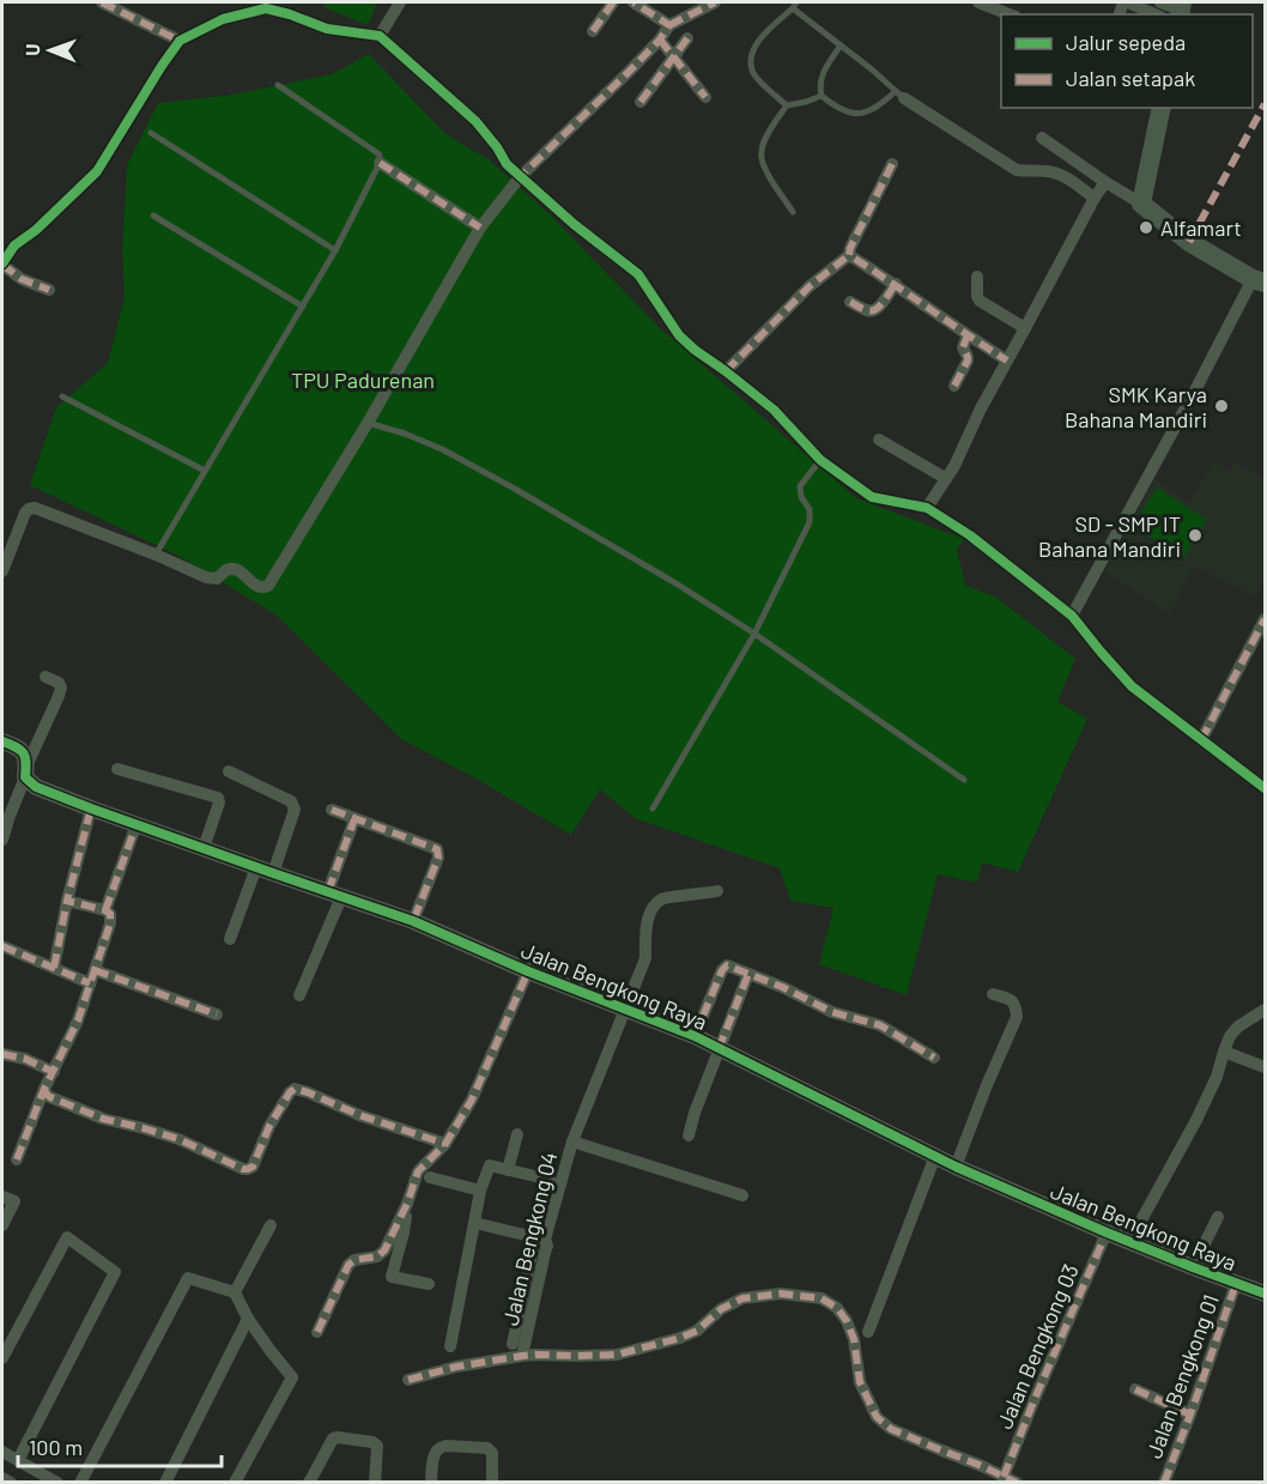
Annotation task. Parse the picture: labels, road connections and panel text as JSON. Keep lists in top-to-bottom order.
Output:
{
  "streets": {
    "street": [
      "Jalan Bengkong Raya",
      "Jalan Bengkong 04",
      "Jalan Bengkong 03",
      "Jalan Bengkong 01"
    ]
  },
  "crossings": [
    ["Jalan Bengkong Raya", "Jalan Bengkong 04"],
    ["Jalan Bengkong Raya", "Jalan Bengkong 03"],
    ["Jalan Bengkong Raya", "Jalan Bengkong 01"]
  ],
  "parks": ["TPU Padurenan"],
  "places": ["Alfamart", "SMK Karya Bahana Mandiri", "SD - SMP IT Bahana Mandiri"],
  "legend": ["Jalur sepeda", "Jalan setapak"],
  "scale_bar": "100 m",
  "north": "left"
}
